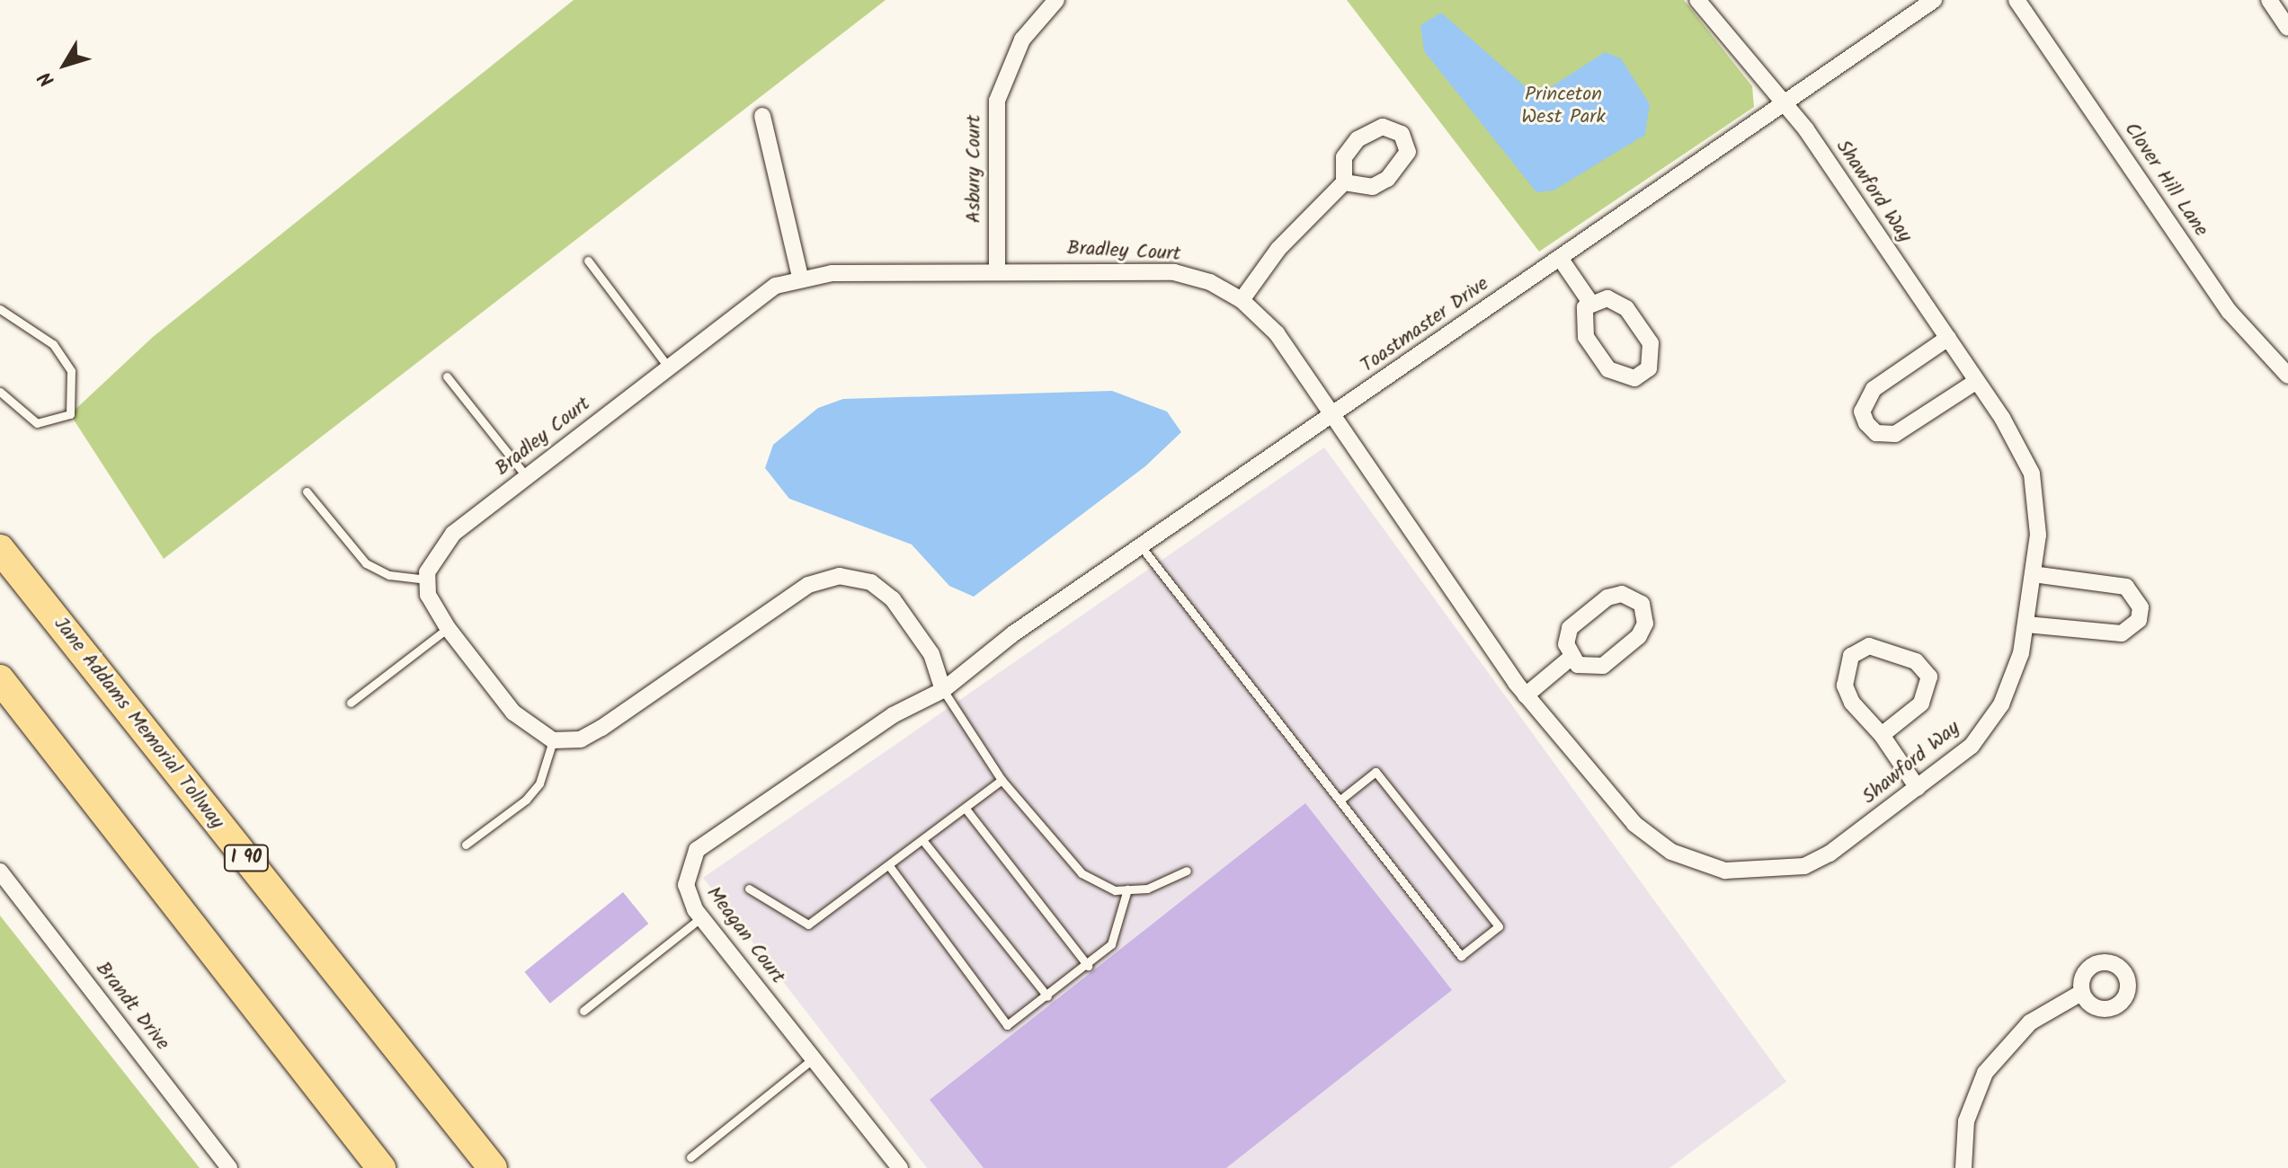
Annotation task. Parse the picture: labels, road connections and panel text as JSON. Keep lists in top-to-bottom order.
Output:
{
  "streets": {
    "highway": ["Jane Addams Memorial Tollway", "I 90"],
    "street": [
      "Asbury Court",
      "Clover Hill Lane",
      "Shawford Way",
      "Bradley Court",
      "Toastmaster Drive",
      "Meagan Court",
      "Brandt Drive"
    ]
  },
  "crossings": [
    ["Asbury Court", "Bradley Court"],
    ["Shawford Way", "Bradley Court"],
    ["Shawford Way", "Toastmaster Drive"],
    ["Bradley Court", "Toastmaster Drive"],
    ["Toastmaster Drive", "Meagan Court"]
  ],
  "parks": ["Princeton West Park"],
  "north": "bottom left"
}
